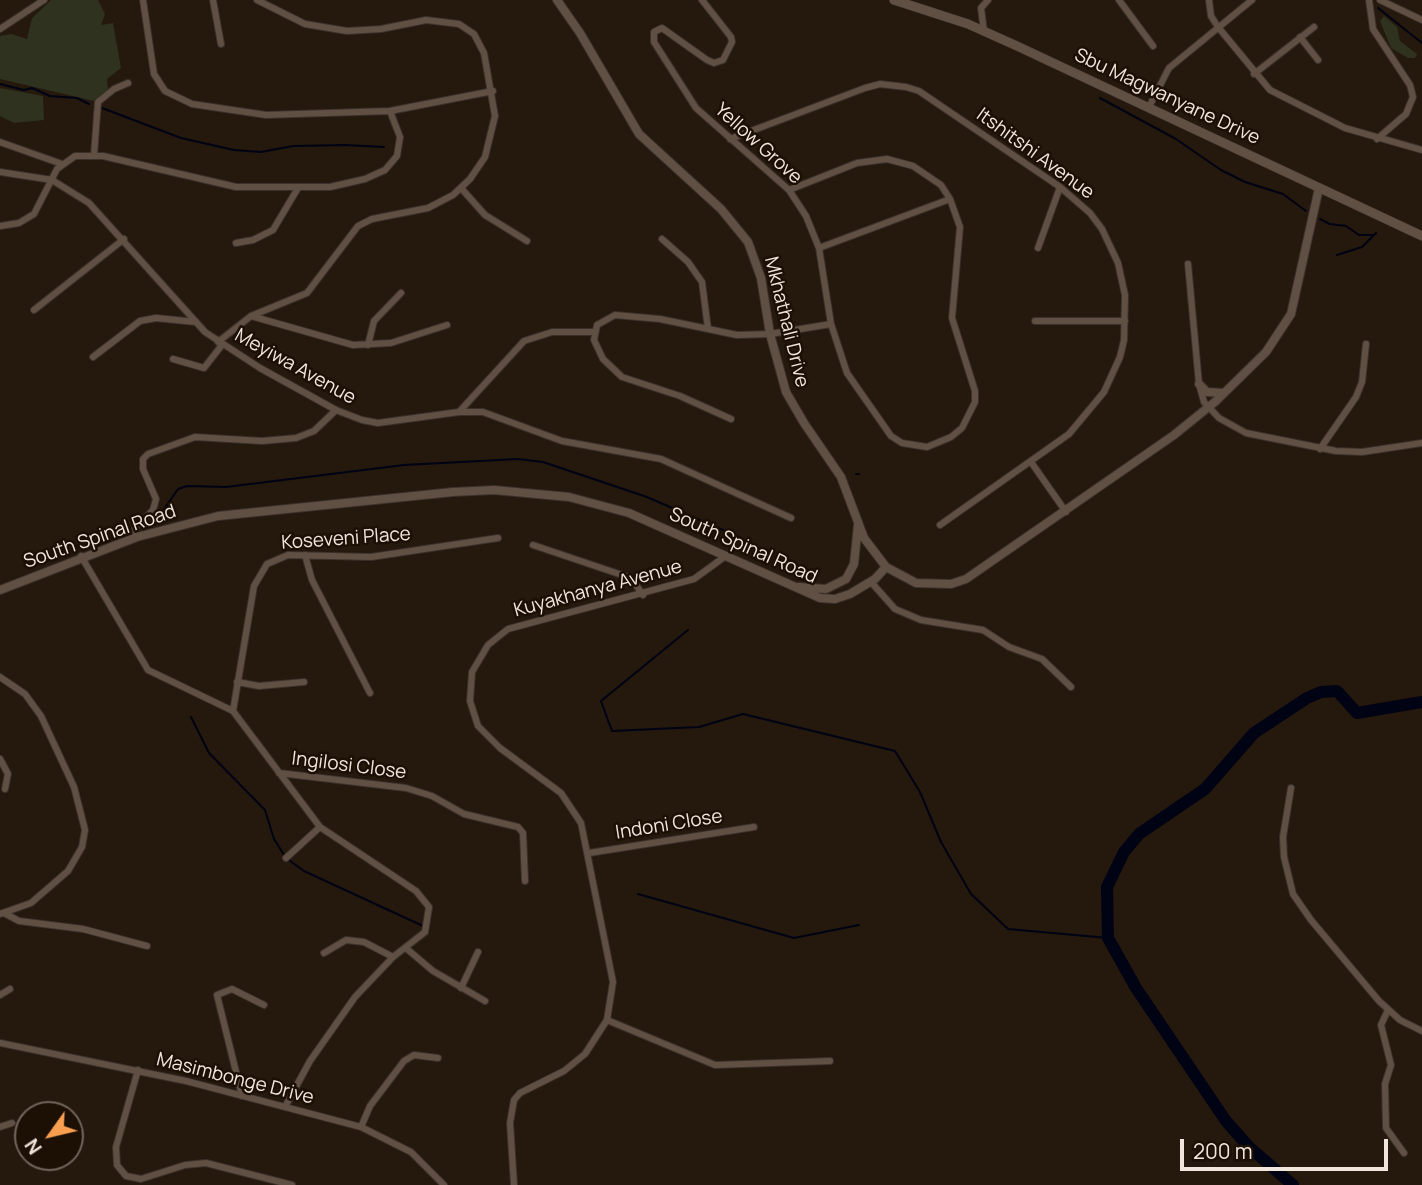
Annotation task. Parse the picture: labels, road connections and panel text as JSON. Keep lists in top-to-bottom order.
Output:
{
  "streets": {
    "main road": ["Sbu Magwanyane Drive"],
    "street": [
      "Yellow Grove",
      "Itshitshi Avenue",
      "Mkhathali Drive",
      "Meyiwa Avenue",
      "South Spinal Road",
      "Koseveni Place",
      "Kuyakhanya Avenue",
      "Ingilosi Close",
      "Indoni Close",
      "Masimbonge Drive"
    ]
  },
  "crossings": [
    ["Yellow Grove", "Itshitshi Avenue"],
    ["Mkhathali Drive", "South Spinal Road"],
    ["South Spinal Road", "Kuyakhanya Avenue"],
    ["Kuyakhanya Avenue", "Indoni Close"]
  ],
  "scale_bar": "200 m",
  "north": "bottom left"
}
